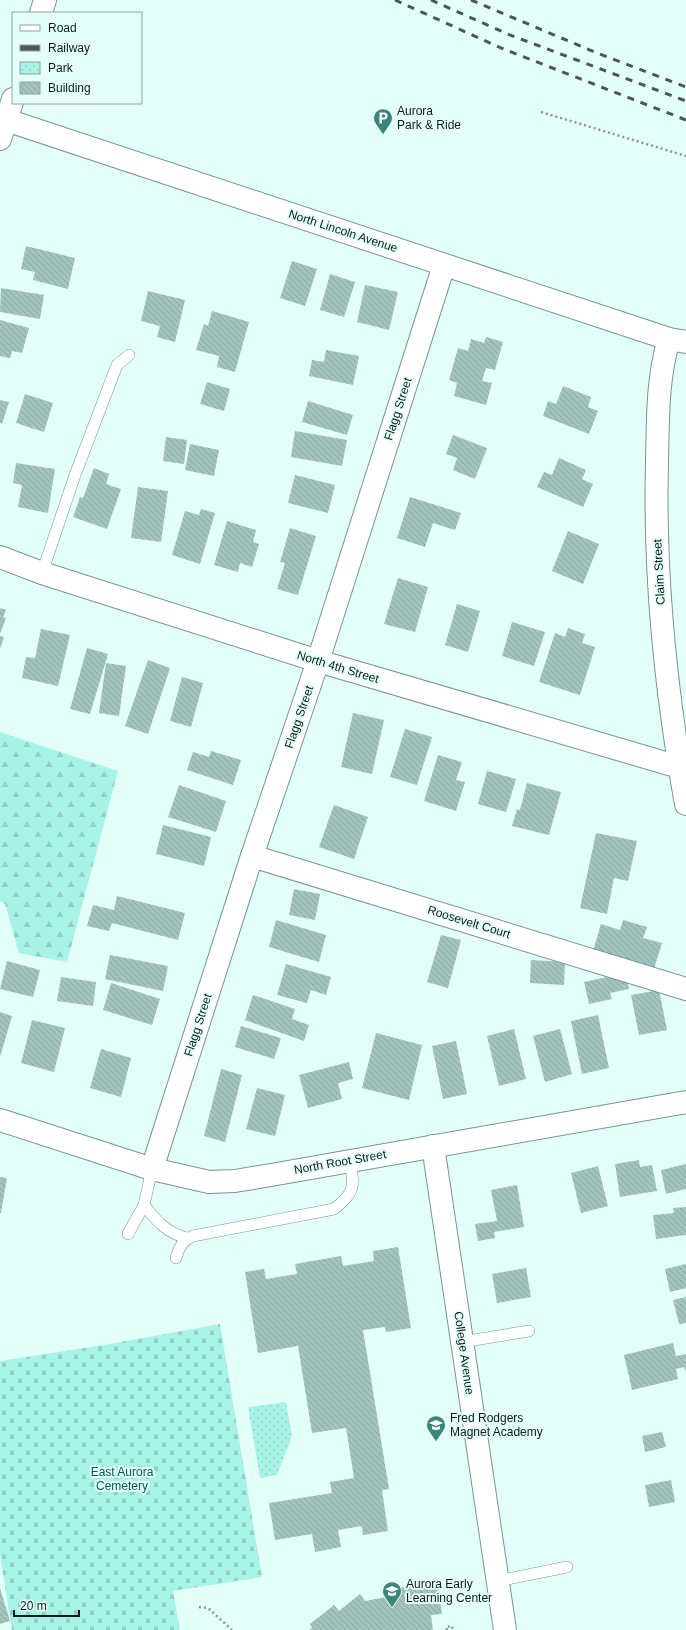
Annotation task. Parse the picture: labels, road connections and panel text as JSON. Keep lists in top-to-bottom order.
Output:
{
  "streets": {
    "street": [
      "North Lincoln Avenue",
      "Flagg Street",
      "Claim Street",
      "North 4th Street",
      "Roosevelt Court",
      "North Root Street",
      "College Avenue"
    ]
  },
  "crossings": [
    ["North Lincoln Avenue", "Flagg Street"],
    ["North Lincoln Avenue", "Claim Street"],
    ["Flagg Street", "North 4th Street"],
    ["Flagg Street", "Roosevelt Court"],
    ["Flagg Street", "North Root Street"],
    ["Claim Street", "North 4th Street"],
    ["North Root Street", "College Avenue"]
  ],
  "parks": ["East Aurora Cemetery"],
  "places": {
    "parking": ["Aurora Park & Ride"],
    "school or university": ["Fred Rodgers Magnet Academy", "Aurora Early Learning Center"]
  },
  "legend": [
    "Road",
    "Railway",
    "Park",
    "Building"
  ],
  "scale_bar": "20 m"
}
